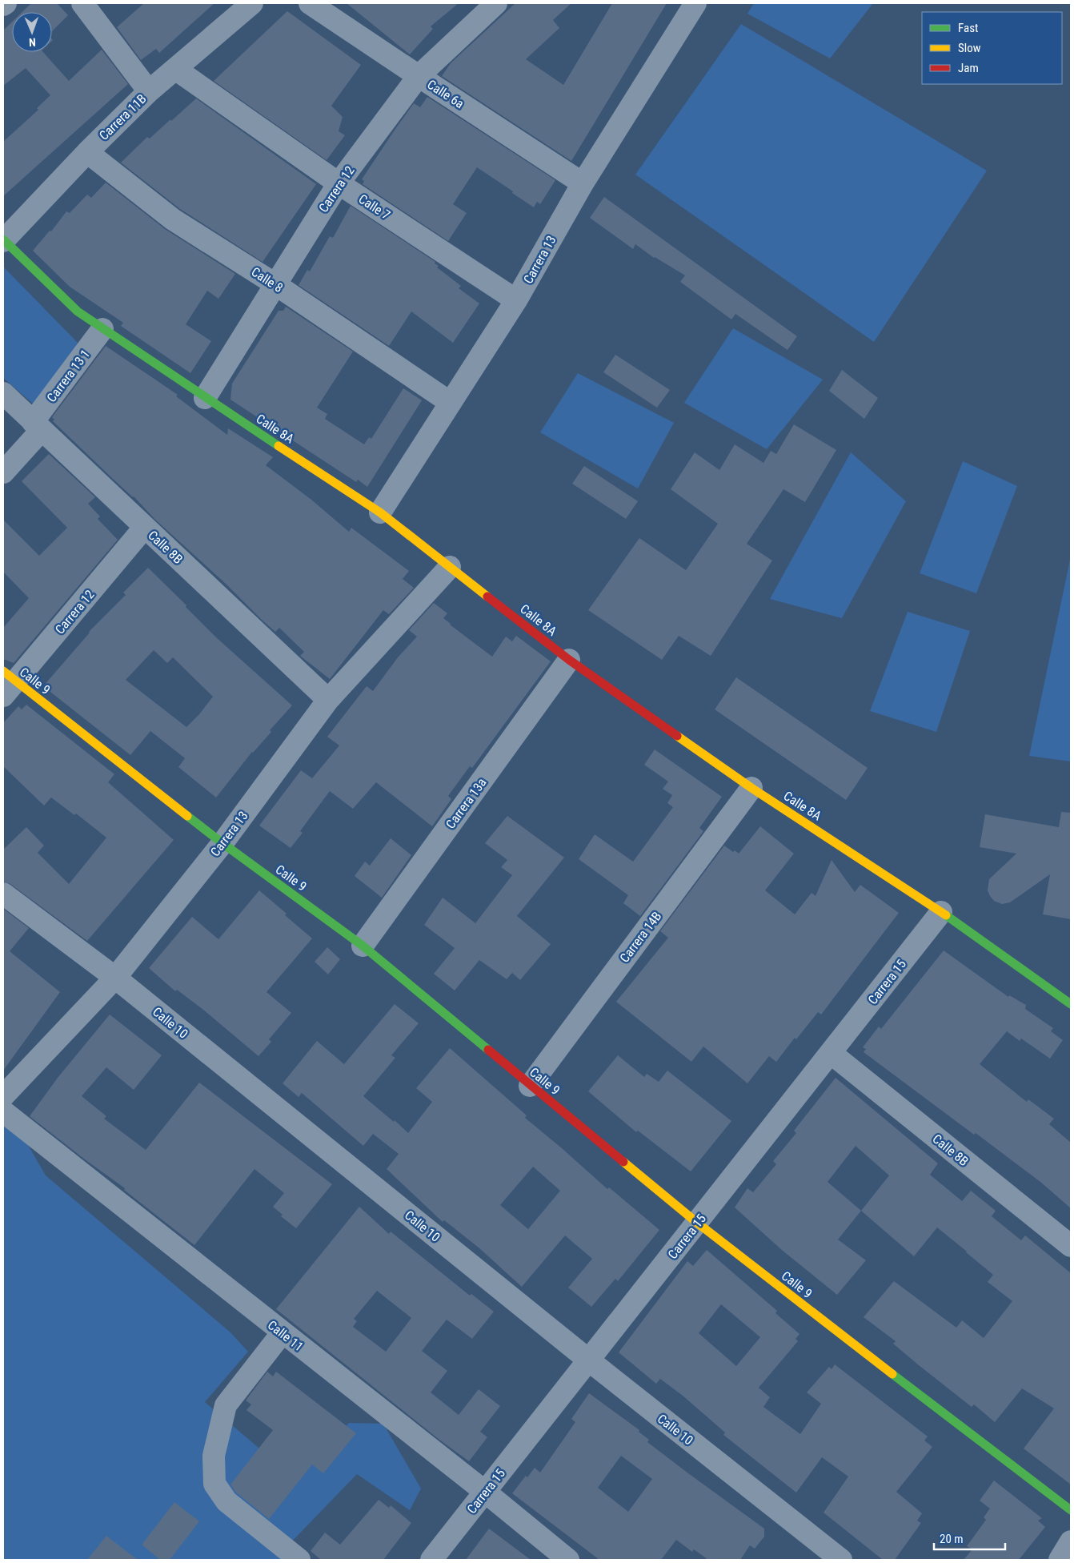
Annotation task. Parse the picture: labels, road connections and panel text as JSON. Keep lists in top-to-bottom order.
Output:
{
  "streets": {
    "street": [
      "Calle 6a",
      "Carrera 11B",
      "Carrera 12",
      "Calle 7",
      "Carrera 13",
      "Calle 8",
      "Carrera 13 1",
      "Calle 8A",
      "Calle 8B",
      "Calle 9",
      "Carrera 13a",
      "Carrera 14B",
      "Carrera 15",
      "Calle 10",
      "Calle 11"
    ]
  },
  "crossings": [
    ["Calle 6a", "Carrera 12"],
    ["Calle 6a", "Carrera 13"],
    ["Carrera 11B", "Calle 7"],
    ["Carrera 11B", "Calle 8"],
    ["Carrera 11B", "Calle 8A"],
    ["Carrera 12", "Calle 7"],
    ["Carrera 12", "Calle 8"],
    ["Carrera 12", "Calle 8A"],
    ["Carrera 12", "Calle 8B"],
    ["Carrera 12", "Calle 9"],
    ["Calle 7", "Carrera 13"],
    ["Carrera 13", "Calle 8"],
    ["Carrera 13", "Calle 8A"],
    ["Carrera 13", "Calle 8B"],
    ["Carrera 13", "Calle 9"],
    ["Carrera 13", "Calle 10"],
    ["Carrera 13 1", "Calle 8A"],
    ["Carrera 13 1", "Calle 8B"],
    ["Calle 8A", "Carrera 13a"],
    ["Calle 8A", "Carrera 14B"],
    ["Calle 8A", "Carrera 15"],
    ["Calle 8B", "Carrera 15"],
    ["Calle 9", "Carrera 13a"],
    ["Calle 9", "Carrera 14B"],
    ["Calle 9", "Carrera 15"],
    ["Carrera 15", "Calle 10"],
    ["Carrera 15", "Calle 11"]
  ],
  "legend": ["Fast", "Slow", "Jam"],
  "scale_bar": "20 m",
  "north": "bottom"
}
